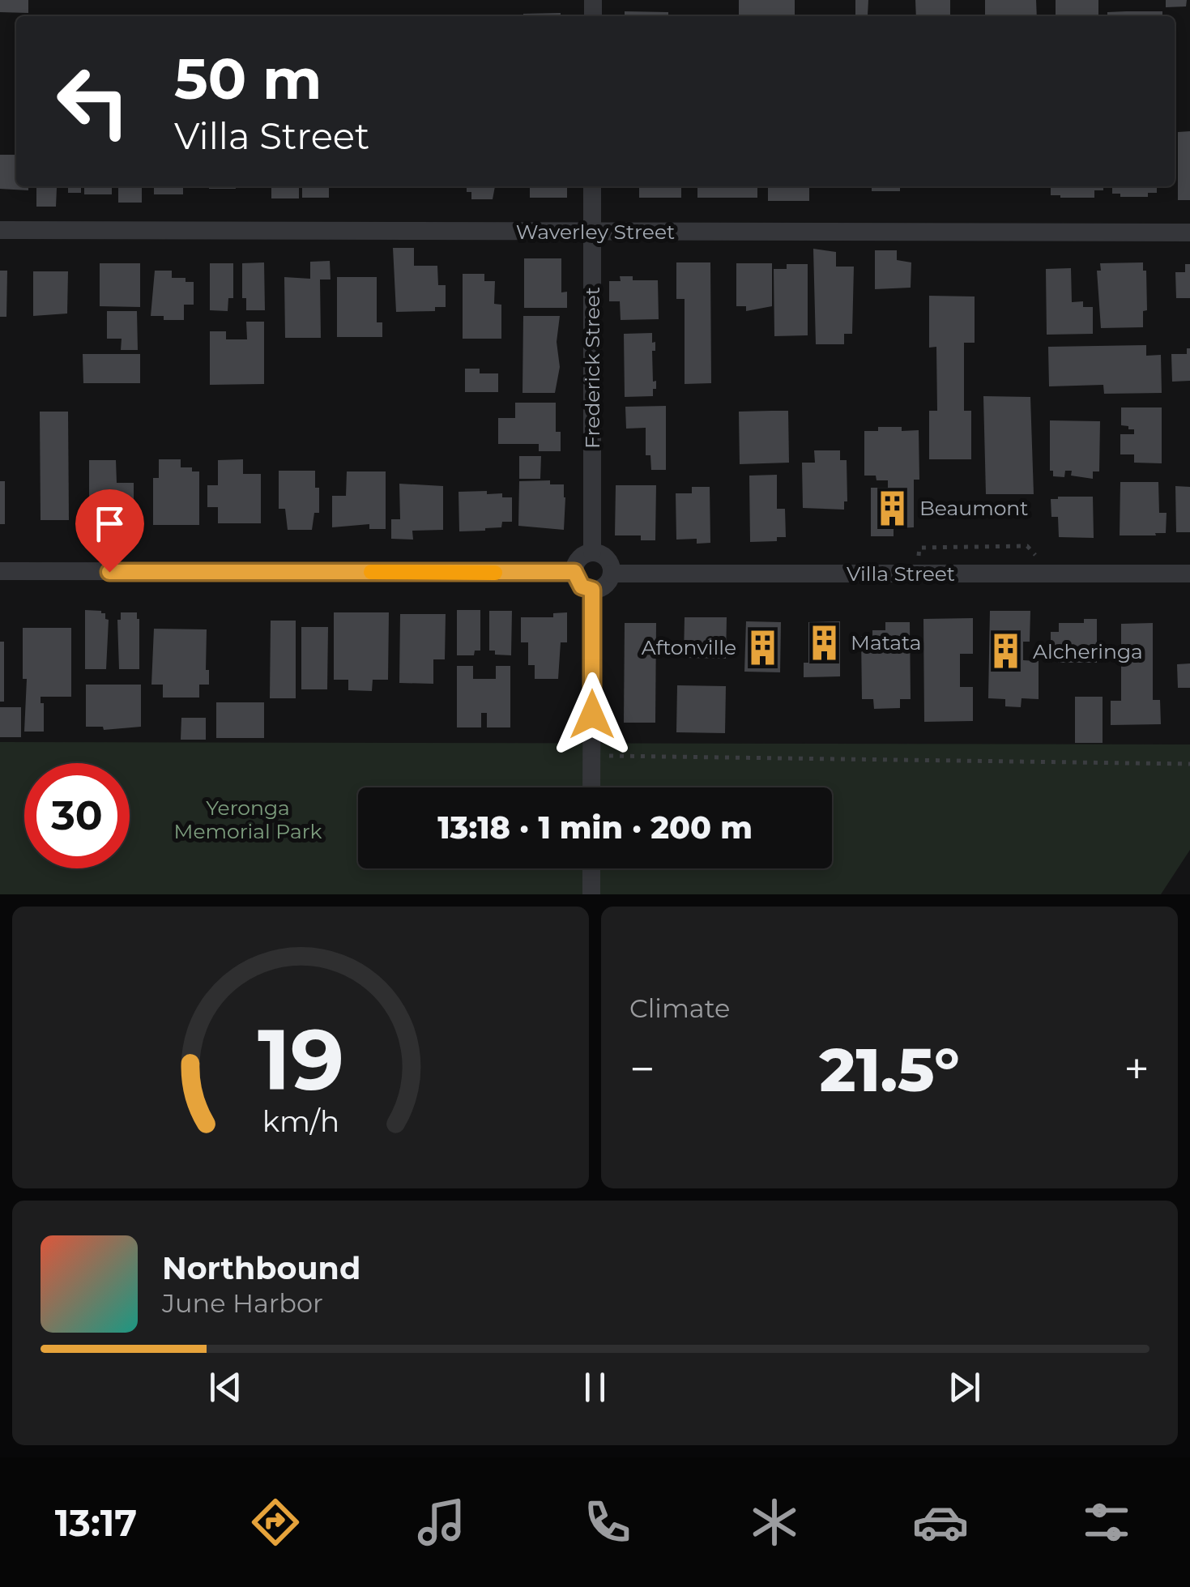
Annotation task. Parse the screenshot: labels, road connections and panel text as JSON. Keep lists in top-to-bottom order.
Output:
{
  "streets": {
    "street": ["Waverley Street", "Frederick Street", "Villa Street"]
  },
  "crossings": [
    ["Waverley Street", "Frederick Street"],
    ["Frederick Street", "Villa Street"]
  ],
  "parks": ["Yeronga Memorial Park"],
  "places": {
    "building": [
      "Beaumont",
      "Matata",
      "Aftonville",
      "Alcheringa"
    ]
  },
  "page": {
    "turn": ["50 m", "Villa Street"],
    "limit": "30",
    "trip": "13:18 · 1 min · 200 m",
    "tile": "Climate",
    "heat": ["−", "21.5°", "+"],
    "song": ["Northbound", "June Harbor"],
    "tabs": "13:17",
    "gauge": ["19", "km/h"]
  }
}
